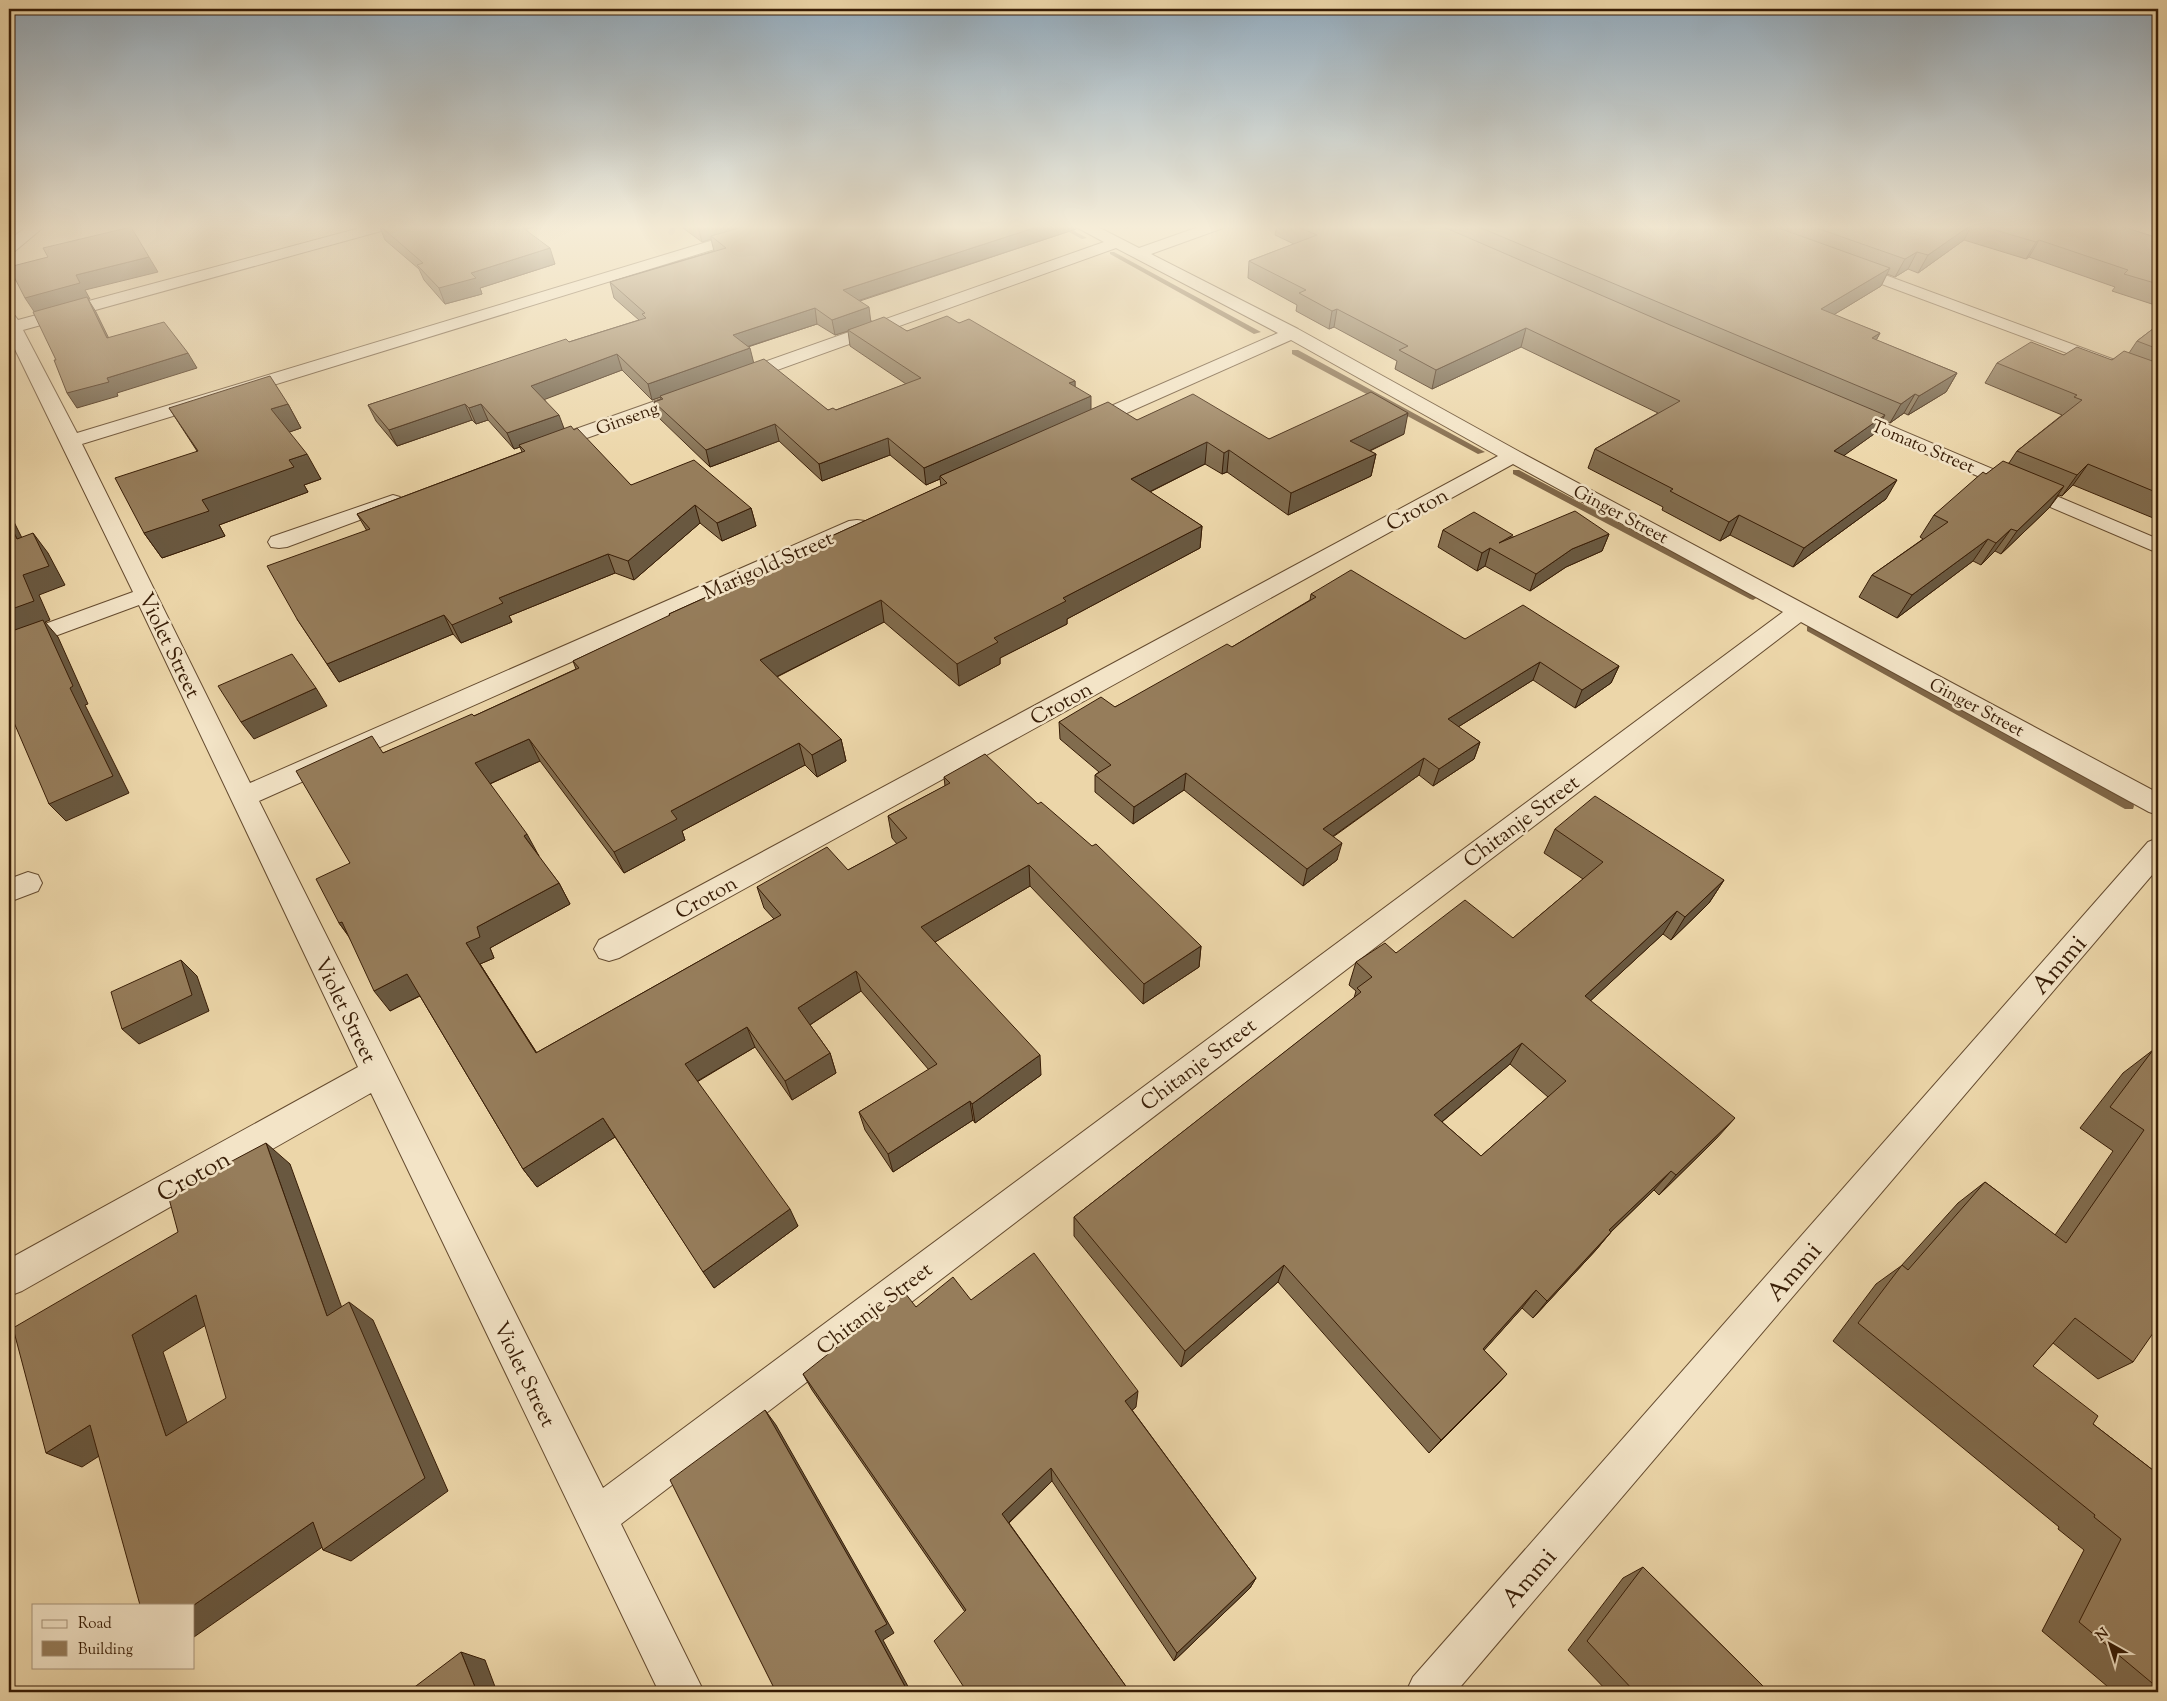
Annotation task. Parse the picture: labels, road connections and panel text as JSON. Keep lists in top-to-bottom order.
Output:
{
  "streets": {
    "street": [
      "Ginseng",
      "Tomato Street",
      "Croton",
      "Ginger Street",
      "Marigold Street",
      "Violet Street",
      "Chitanje Street",
      "Ammi"
    ]
  },
  "crossings": [
    ["Croton", "Ginger Street"],
    ["Croton", "Violet Street"],
    ["Ginger Street", "Chitanje Street"],
    ["Marigold Street", "Violet Street"],
    ["Violet Street", "Chitanje Street"]
  ],
  "legend": ["Road", "Building"],
  "north": "top left"
}
